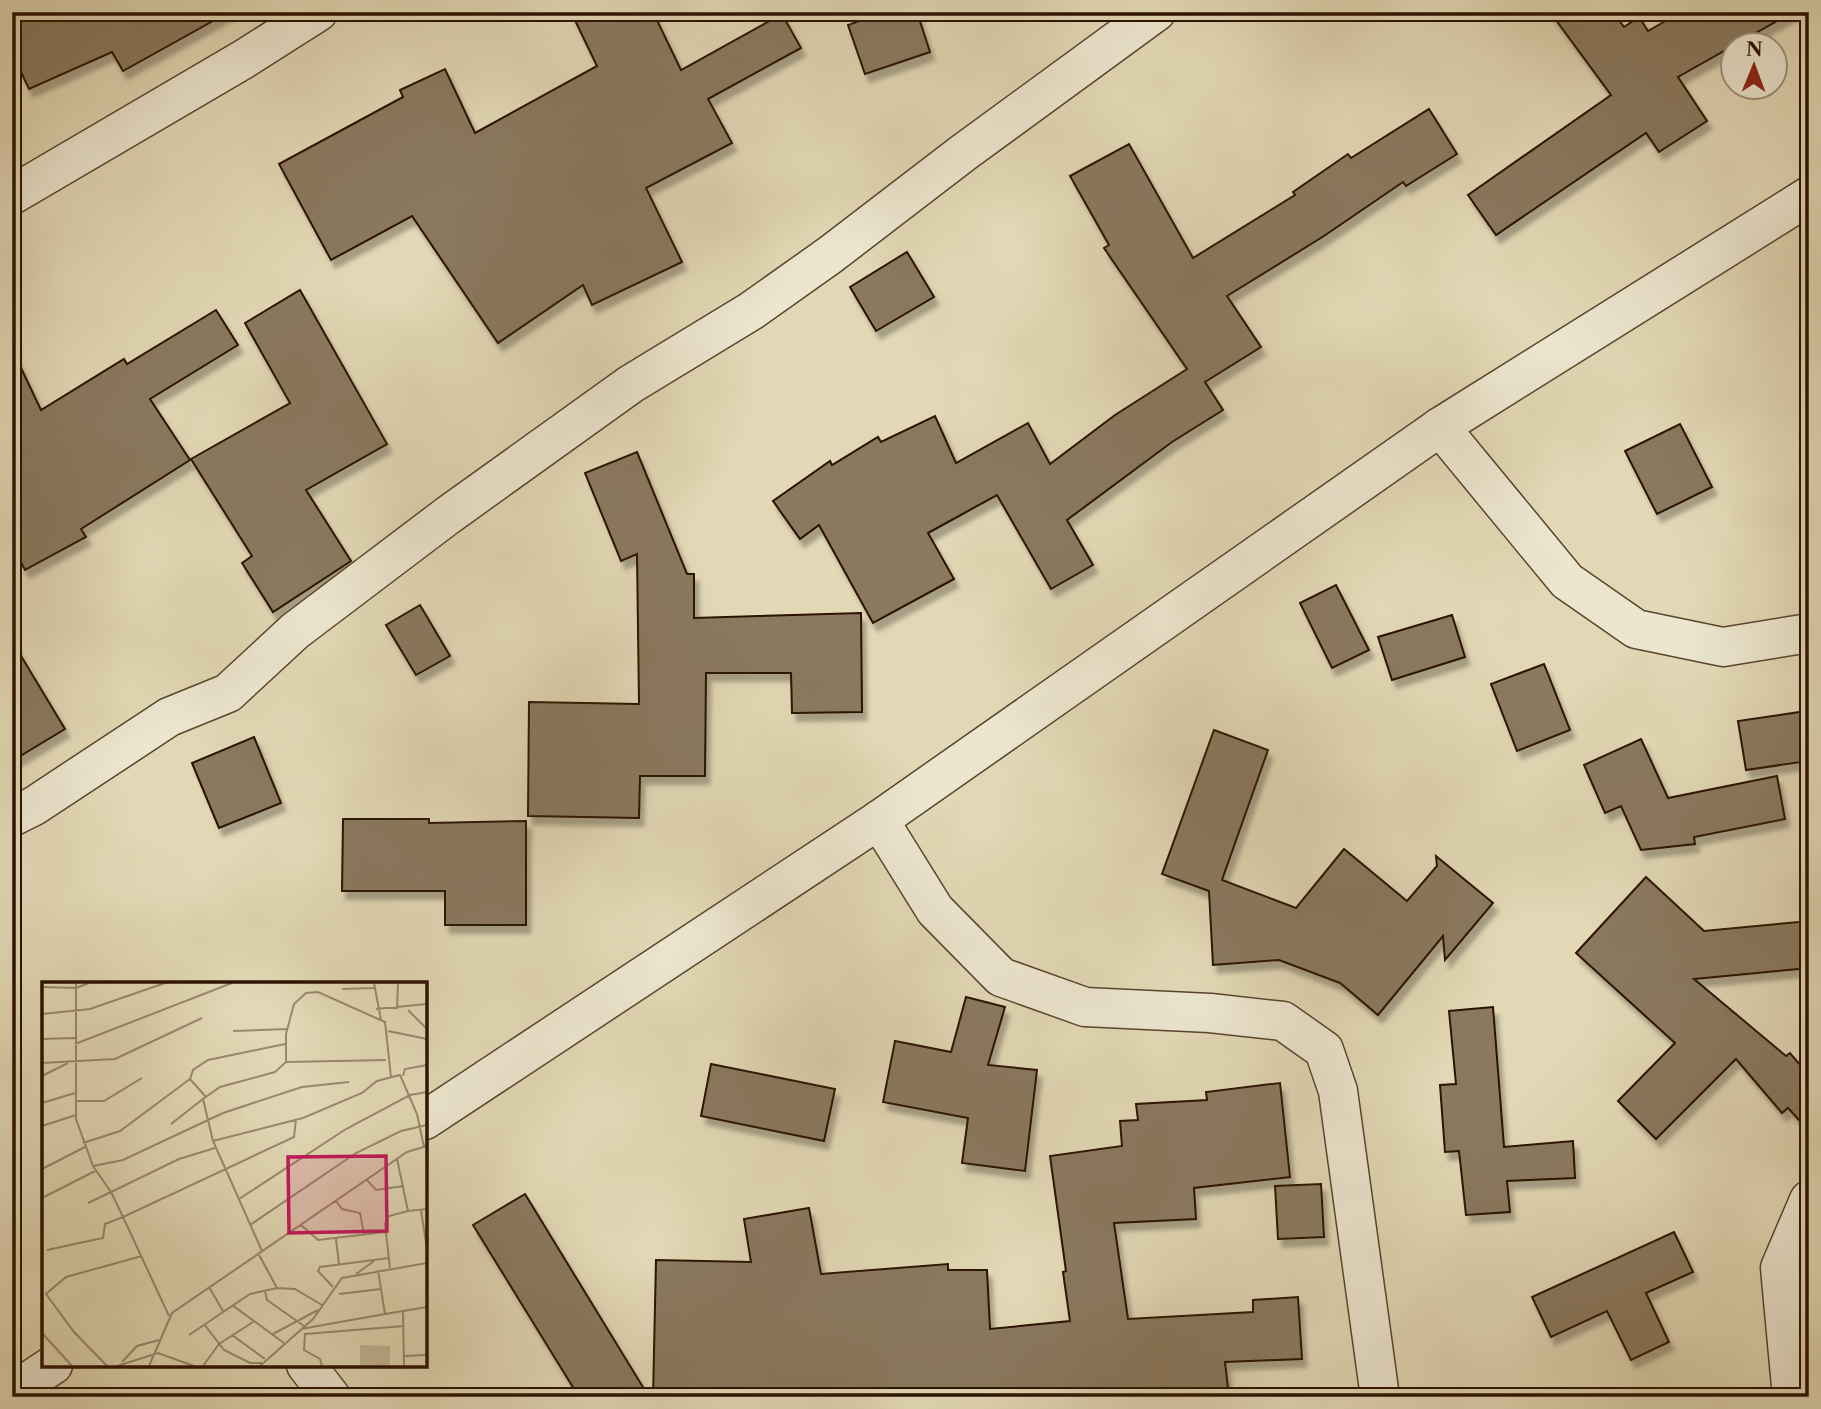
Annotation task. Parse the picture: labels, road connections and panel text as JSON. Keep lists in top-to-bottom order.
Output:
{
  "north": "top"
}
